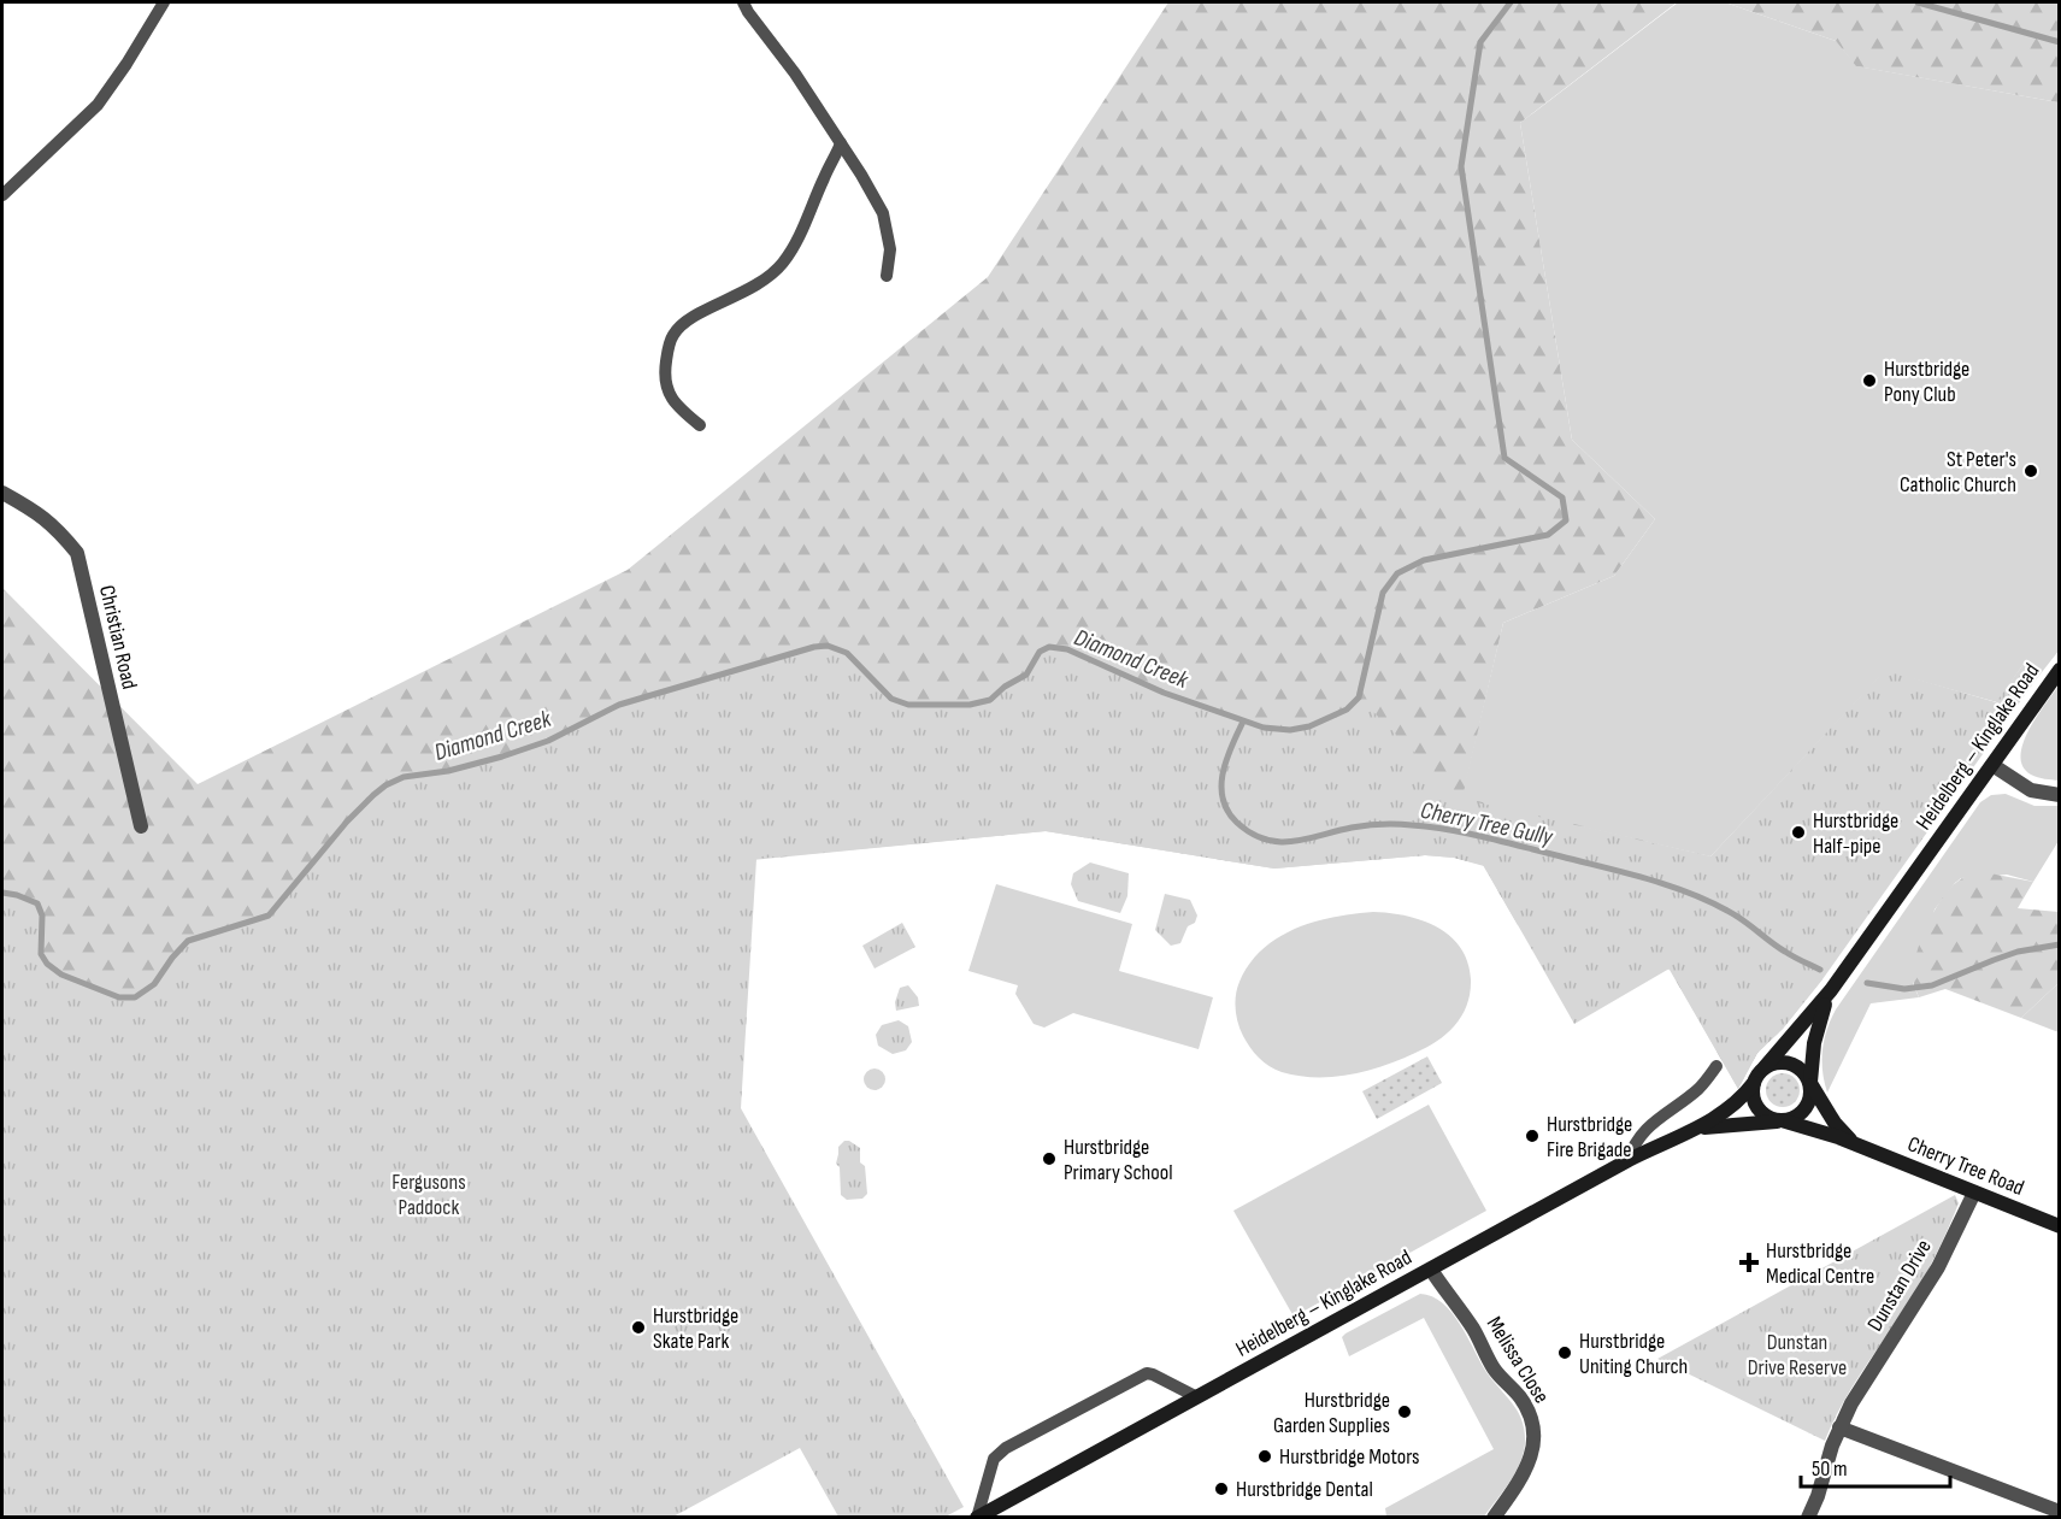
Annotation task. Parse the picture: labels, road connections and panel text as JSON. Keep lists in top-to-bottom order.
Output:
{
  "streets": {
    "main road": ["Heidelberg – Kinglake Road", "Cherry Tree Road"],
    "street": ["Christian Road", "Dunstan Drive", "Melissa Close"]
  },
  "crossings": [
    ["Heidelberg – Kinglake Road", "Cherry Tree Road"],
    ["Heidelberg – Kinglake Road", "Melissa Close"],
    ["Cherry Tree Road", "Dunstan Drive"]
  ],
  "water": ["Diamond Creek", "Cherry Tree Gully"],
  "parks": ["Fergusons Paddock", "Dunstan Drive Reserve"],
  "places": {
    "other": [
      "Hurstbridge Pony Club",
      "St Peter's Catholic Church",
      "Hurstbridge Half-pipe",
      "Hurstbridge Fire Brigade",
      "Hurstbridge Primary School",
      "Hurstbridge Skate Park",
      "Hurstbridge Uniting Church",
      "Hurstbridge Garden Supplies",
      "Hurstbridge Motors",
      "Hurstbridge Dental"
    ],
    "health": ["Hurstbridge Medical Centre"]
  },
  "scale_bar": "50 m"
}
